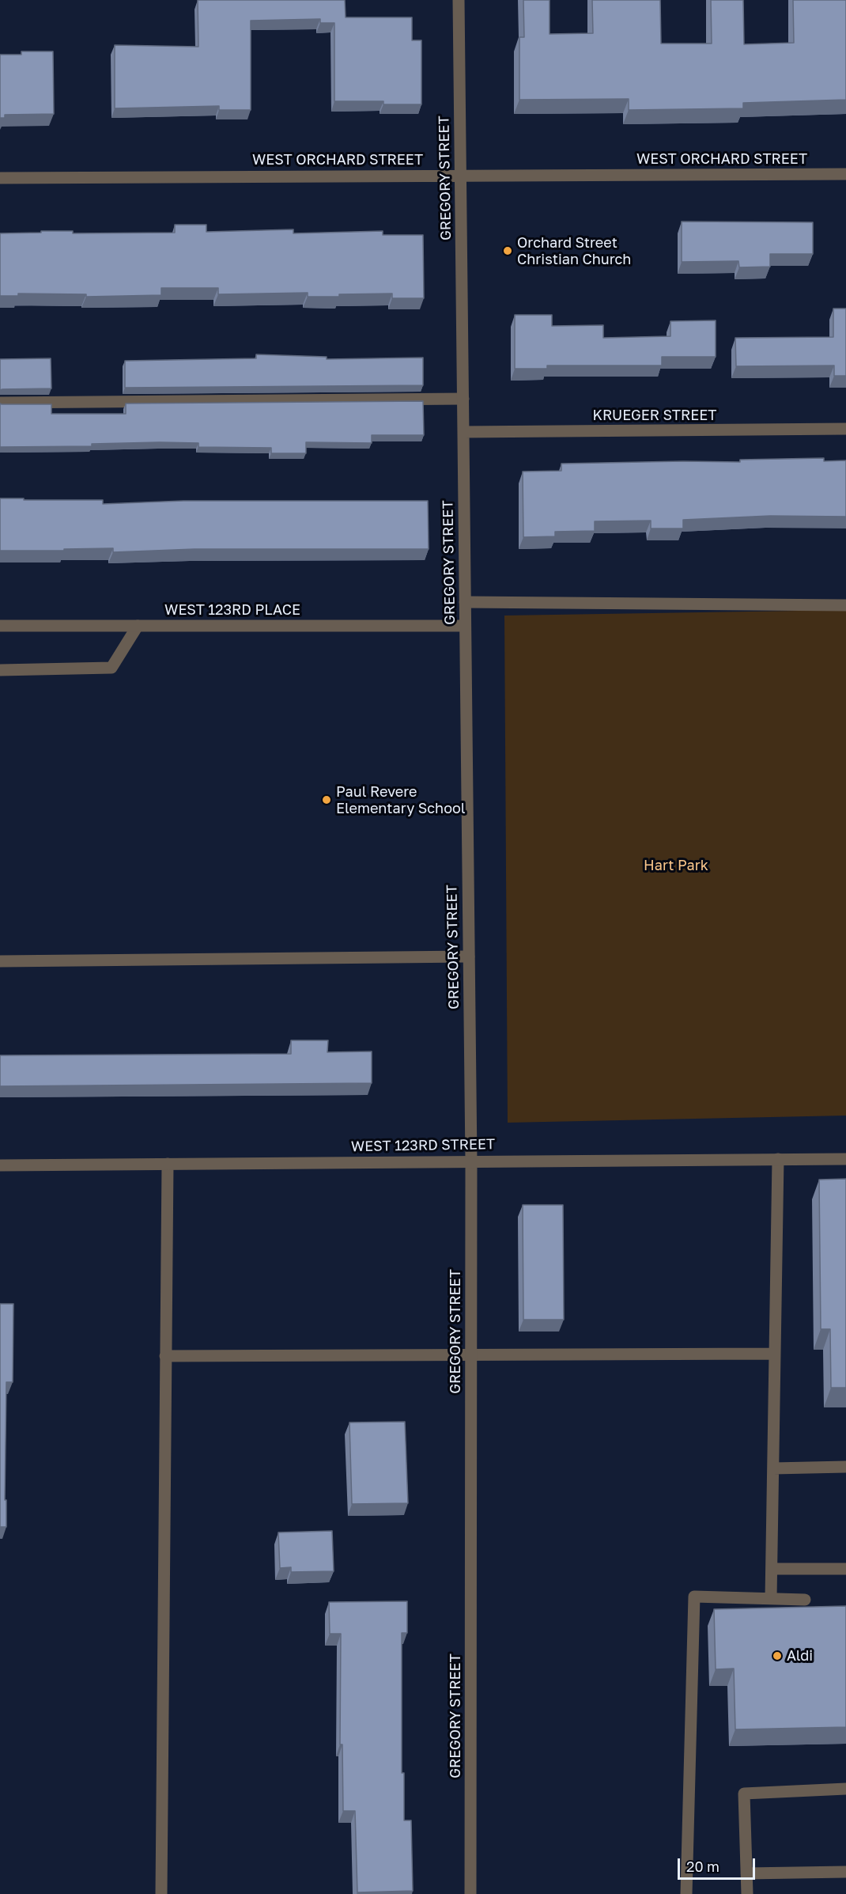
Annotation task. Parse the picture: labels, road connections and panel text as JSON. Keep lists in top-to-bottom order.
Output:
{
  "streets": {
    "street": [
      "WEST ORCHARD STREET",
      "GREGORY STREET",
      "KRUEGER STREET",
      "WEST 123RD PLACE",
      "WEST 123RD STREET"
    ]
  },
  "crossings": [
    ["WEST ORCHARD STREET", "GREGORY STREET"],
    ["GREGORY STREET", "KRUEGER STREET"],
    ["GREGORY STREET", "WEST 123RD PLACE"],
    ["GREGORY STREET", "WEST 123RD STREET"]
  ],
  "parks": ["Hart Park"],
  "places": ["Orchard Street Christian Church", "Paul Revere Elementary School", "Aldi"],
  "scale_bar": "20 m"
}
